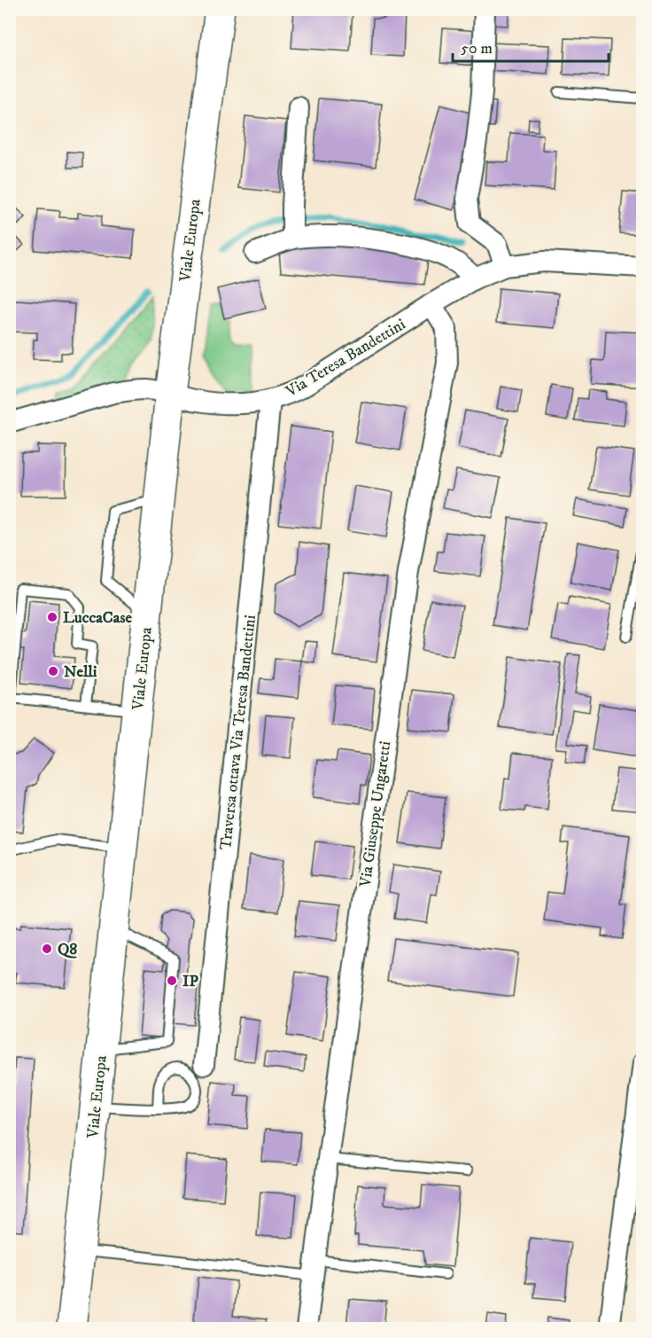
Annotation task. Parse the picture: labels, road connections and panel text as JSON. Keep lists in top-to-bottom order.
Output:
{
  "streets": {
    "main road": ["Viale Europa"],
    "street": ["Via Teresa Bandettini", "Traversa ottava Via Teresa Bandettini", "Via Giuseppe Ungaretti"]
  },
  "crossings": [
    ["Viale Europa", "Via Teresa Bandettini"],
    ["Via Teresa Bandettini", "Traversa ottava Via Teresa Bandettini"],
    ["Via Teresa Bandettini", "Via Giuseppe Ungaretti"]
  ],
  "places": [
    "LuccaCase",
    "Nelli",
    "Q8",
    "IP"
  ],
  "scale_bar": "50 m"
}
